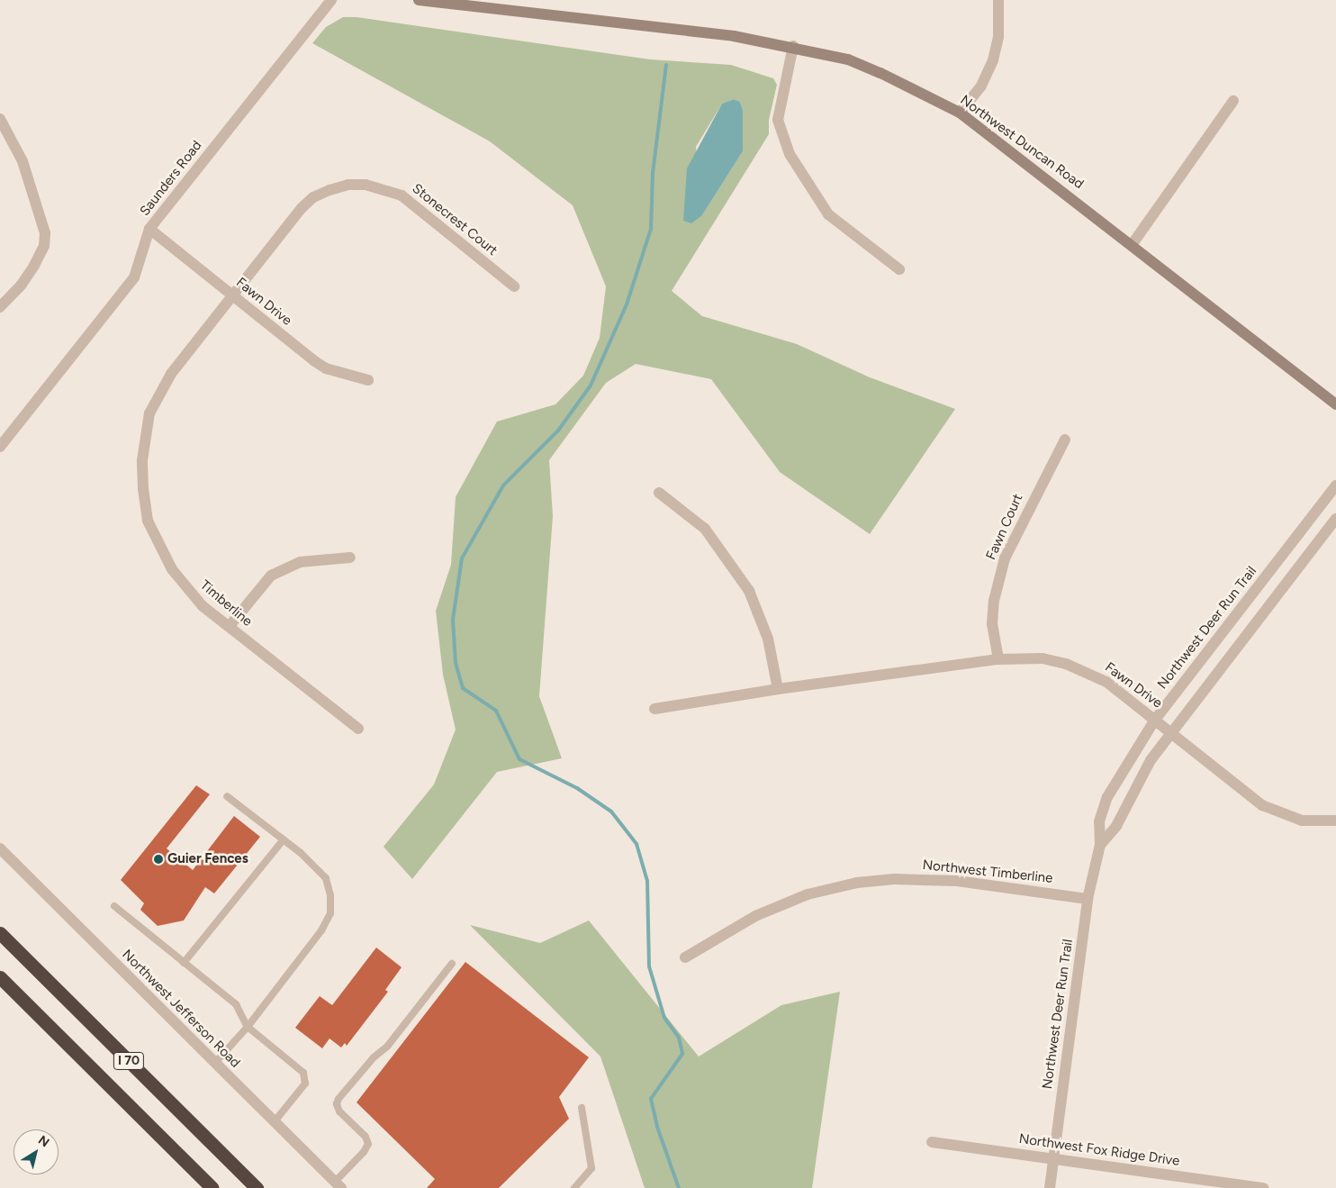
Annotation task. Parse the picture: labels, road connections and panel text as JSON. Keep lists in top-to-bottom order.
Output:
{
  "streets": {
    "highway": ["I 70"],
    "street": [
      "Northwest Duncan Road",
      "Saunders Road",
      "Stonecrest Court",
      "Fawn Drive",
      "Fawn Court",
      "Timberline",
      "Northwest Deer Run Trail",
      "Northwest Timberline",
      "Northwest Jefferson Road",
      "Northwest Fox Ridge Drive"
    ]
  },
  "crossings": [
    ["Saunders Road", "Fawn Drive"],
    ["Stonecrest Court", "Fawn Drive"],
    ["Stonecrest Court", "Timberline"],
    ["Fawn Drive", "Fawn Court"],
    ["Fawn Drive", "Timberline"],
    ["Fawn Drive", "Northwest Deer Run Trail"],
    ["Northwest Deer Run Trail", "Northwest Timberline"],
    ["Northwest Deer Run Trail", "Northwest Fox Ridge Drive"]
  ],
  "places": ["Guier Fences"],
  "north": "top right"
}
